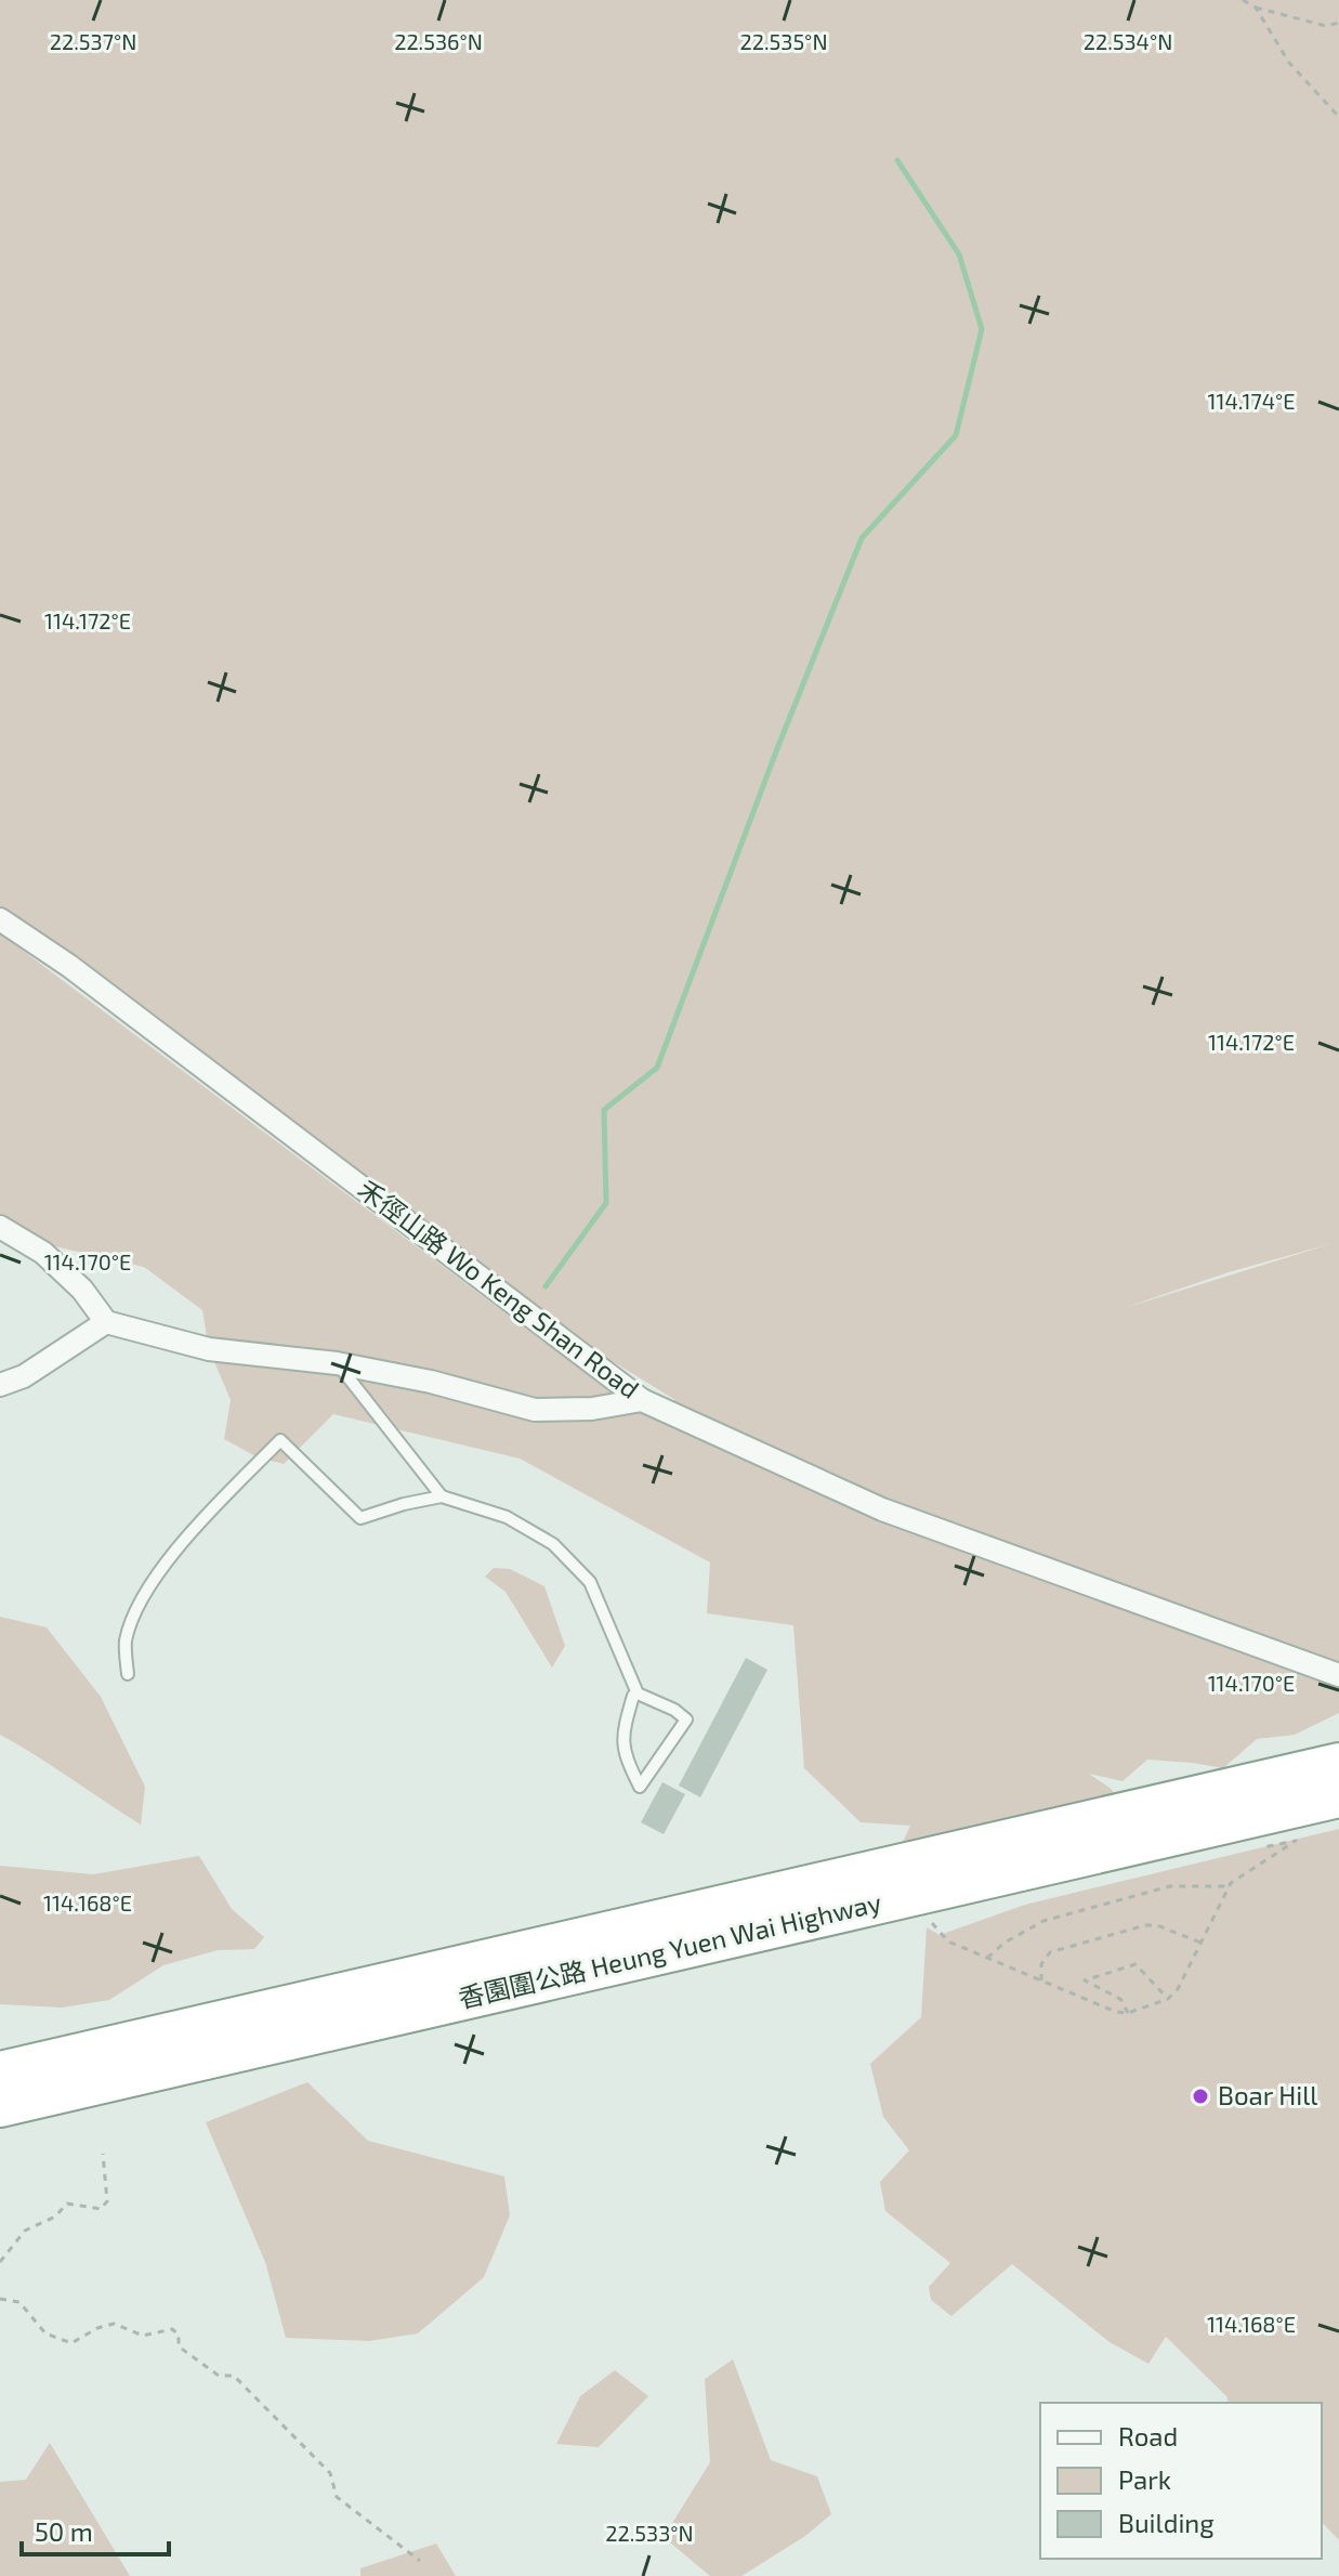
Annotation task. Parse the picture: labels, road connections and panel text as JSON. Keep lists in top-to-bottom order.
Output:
{
  "streets": {
    "highway": ["香園圍公路 Heung Yuen Wai Highway"],
    "street": ["禾徑山路 Wo Keng Shan Road"]
  },
  "places": ["Boar Hill"],
  "legend": ["Road", "Park", "Building"],
  "scale_bar": "50 m",
  "coordinates": [
    "22.537°N",
    "22.536°N",
    "22.535°N",
    "22.534°N",
    "114.174°E",
    "114.172°E",
    "114.170°E",
    "114.168°E",
    "22.533°N"
  ]
}
